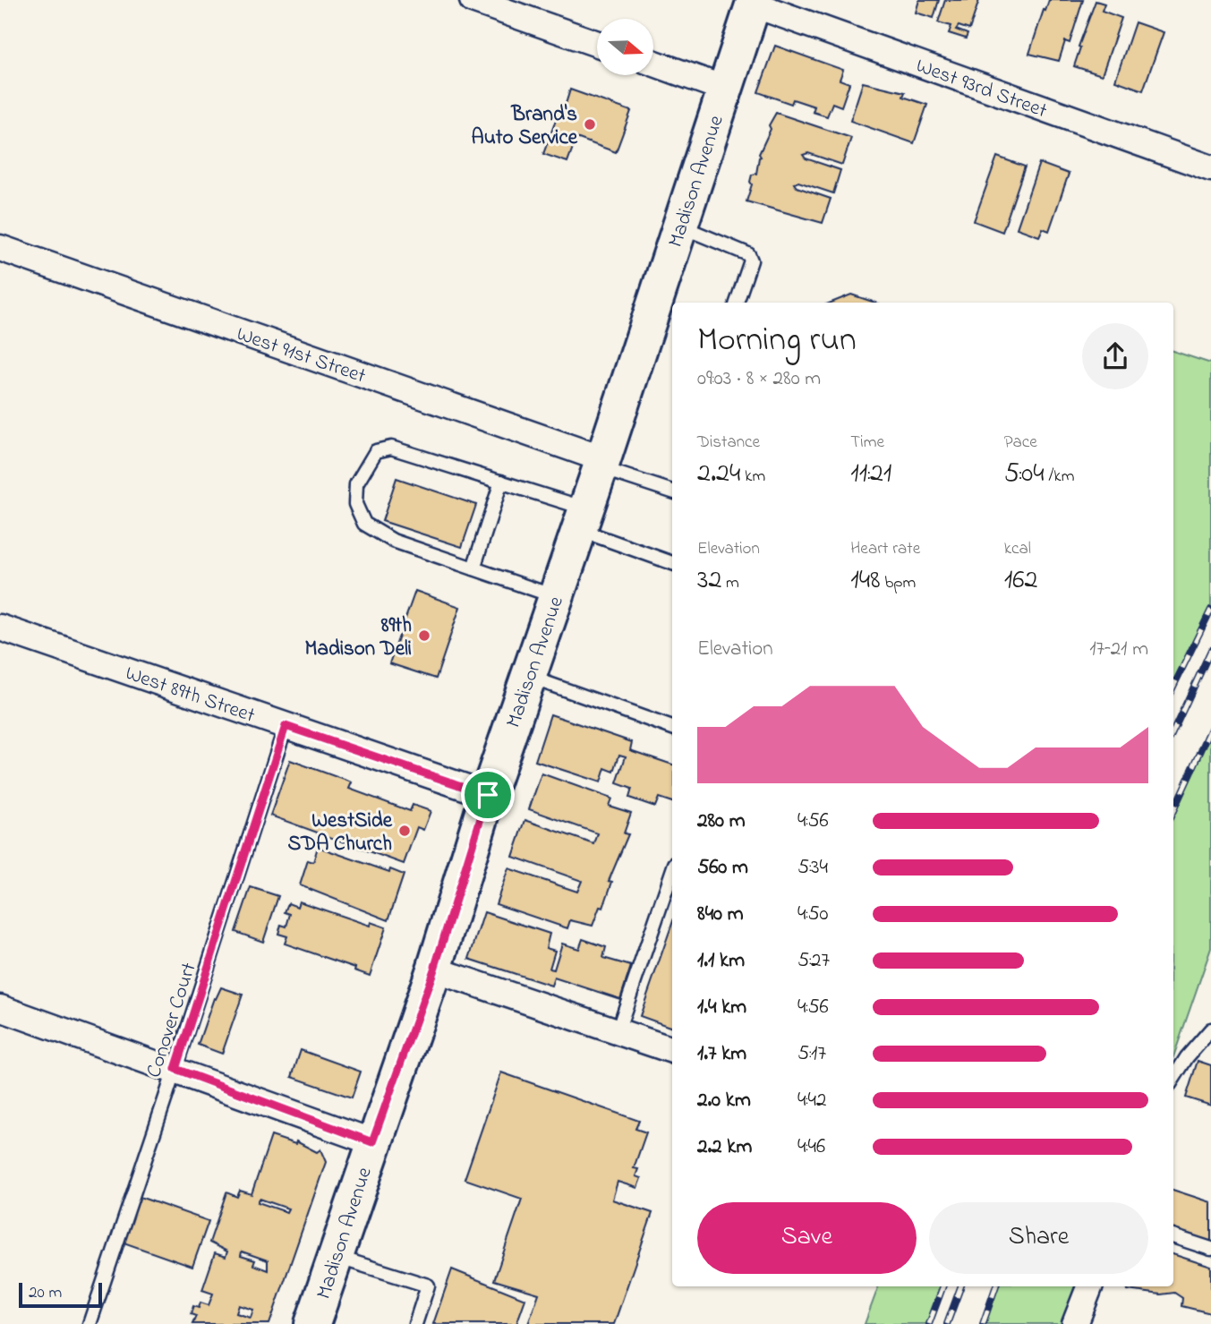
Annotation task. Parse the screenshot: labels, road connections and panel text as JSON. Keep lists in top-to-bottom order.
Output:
{
  "streets": {
    "street": [
      "West 93rd Street",
      "Madison Avenue",
      "West 91st Street",
      "West 89th Street"
    ],
    "lane": ["Conover Court"]
  },
  "crossings": [
    ["West 93rd Street", "Madison Avenue"],
    ["Madison Avenue", "West 91st Street"],
    ["Madison Avenue", "West 89th Street"],
    ["West 89th Street", "Conover Court"]
  ],
  "places": ["Brand's Auto Service", "89th Madison Deli", "WestSide SDA Church"],
  "scale_bar": "20 m",
  "north": "right",
  "page": {
    "heading": ["Morning run", "09:03 · 8 × 280 m"],
    "stats": [
      ["Distance", "2.24 km"],
      ["Time", "11:21"],
      ["Pace", "5:04 /km"],
      ["Elevation", "32 m"],
      ["Heart rate", "148 bpm"],
      ["kcal", "162"]
    ],
    "chart": ["Elevation", "17–21 m"],
    "list": [
      {
        "name": "280 m",
        "note": "4:56"
      },
      {
        "name": "560 m",
        "note": "5:34"
      },
      {
        "name": "840 m",
        "note": "4:50"
      },
      {
        "name": "1.1 km",
        "note": "5:27"
      },
      {
        "name": "1.4 km",
        "note": "4:56"
      },
      {
        "name": "1.7 km",
        "note": "5:17"
      },
      {
        "name": "2.0 km",
        "note": "4:42"
      },
      {
        "name": "2.2 km",
        "note": "4:46"
      }
    ],
    "buttons": ["Save", "Share"],
    "scale": "20 m"
  }
}
